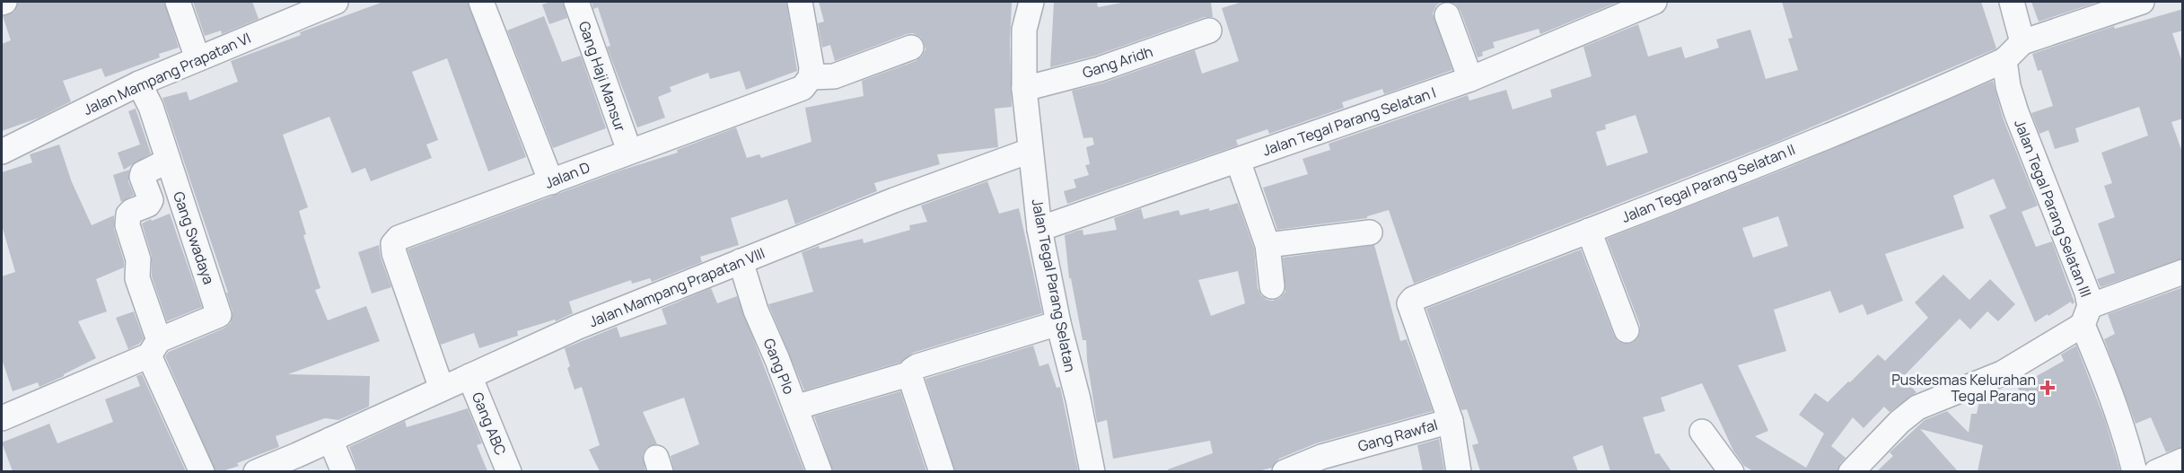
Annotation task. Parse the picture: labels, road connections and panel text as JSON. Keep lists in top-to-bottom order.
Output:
{
  "streets": {
    "street": [
      "Gang Aridh",
      "Jalan Mampang Prapatan VI",
      "Gang Haji Mansur",
      "Jalan Tegal Parang Selatan I",
      "Jalan D",
      "Jalan Tegal Parang Selatan II",
      "Jalan Tegal Parang Selatan III",
      "Gang Swadaya",
      "Jalan Tegal Parang Selatan",
      "Jalan Mampang Prapatan VIII",
      "Gang Plo",
      "Gang ABC",
      "Gang Rawfal"
    ]
  },
  "crossings": [
    ["Gang Aridh", "Jalan Tegal Parang Selatan"],
    ["Jalan Mampang Prapatan VI", "Gang Swadaya"],
    ["Gang Haji Mansur", "Jalan D"],
    ["Jalan Tegal Parang Selatan I", "Jalan Tegal Parang Selatan"],
    ["Jalan D", "Jalan Mampang Prapatan VIII"],
    ["Jalan Tegal Parang Selatan II", "Jalan Tegal Parang Selatan III"],
    ["Jalan Tegal Parang Selatan II", "Gang Rawfal"],
    ["Jalan Tegal Parang Selatan", "Jalan Mampang Prapatan VIII"],
    ["Jalan Mampang Prapatan VIII", "Gang Plo"],
    ["Jalan Mampang Prapatan VIII", "Gang ABC"]
  ],
  "places": {
    "health": ["Puskesmas Kelurahan Tegal Parang"]
  }
}
